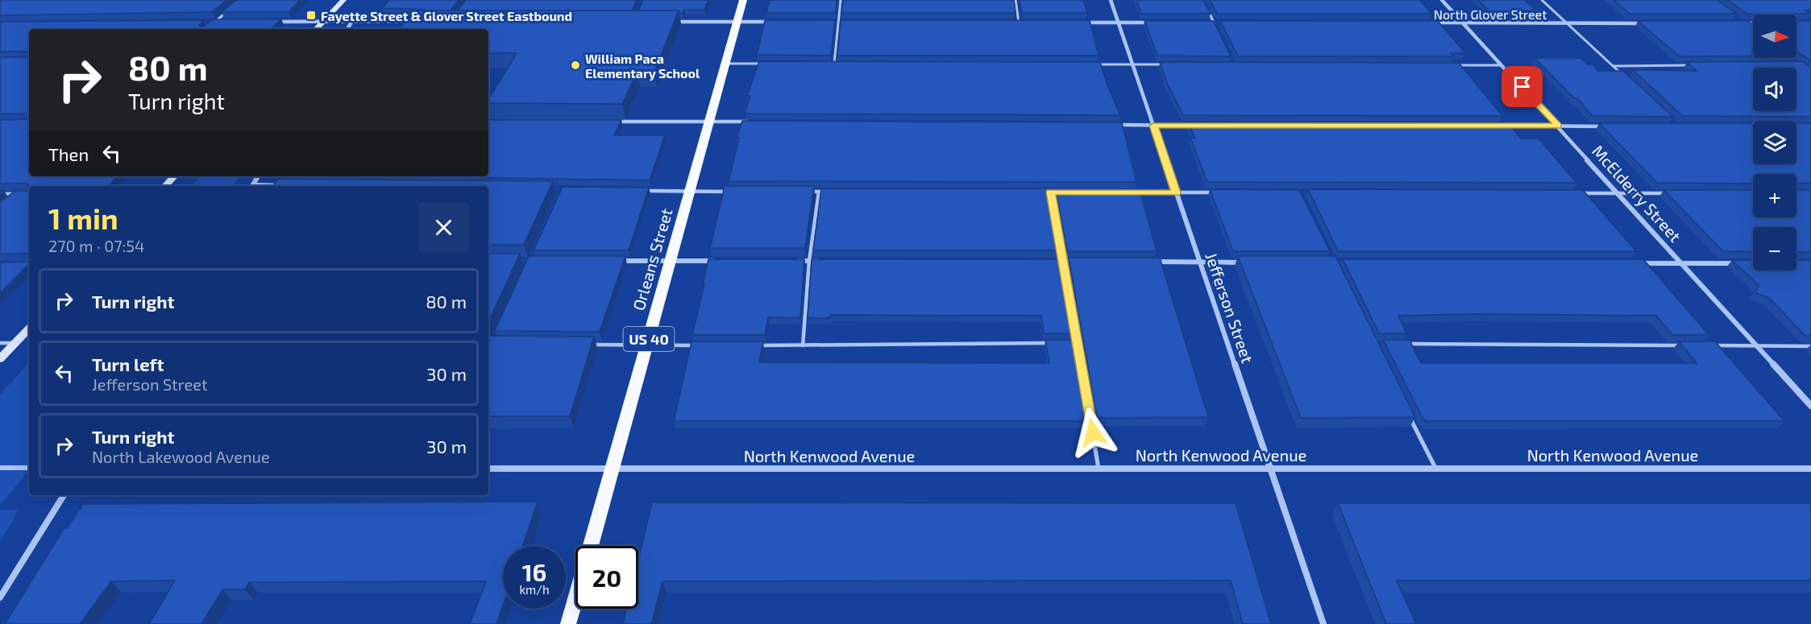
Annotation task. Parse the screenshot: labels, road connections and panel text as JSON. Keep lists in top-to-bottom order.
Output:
{
  "streets": {
    "main road": ["Orleans Street", "US 40"],
    "street": [
      "North Glover Street",
      "McElderry Street",
      "Jefferson Street",
      "North Kenwood Avenue"
    ]
  },
  "crossings": [
    ["North Glover Street", "McElderry Street"],
    ["Orleans Street", "North Kenwood Avenue"],
    ["Jefferson Street", "North Kenwood Avenue"]
  ],
  "places": {
    "transit": ["Fayette Street & Glover Street Eastbound"],
    "other": ["William Paca Elementary School"]
  },
  "north": "right",
  "page": {
    "map_buttons": ["+", "−"],
    "turn": ["80 m", "Turn right"],
    "then": "Then",
    "heading": ["1 min", "270 m · 07:54"],
    "list": [
      {
        "name": "Turn right",
        "value": "80 m"
      },
      {
        "name": "Turn left",
        "note": "Jefferson Street",
        "value": "30 m"
      },
      {
        "name": "Turn right",
        "note": "North Lakewood Avenue",
        "value": "30 m"
      }
    ],
    "speed": "16 km/h",
    "limit": "20"
  }
}
